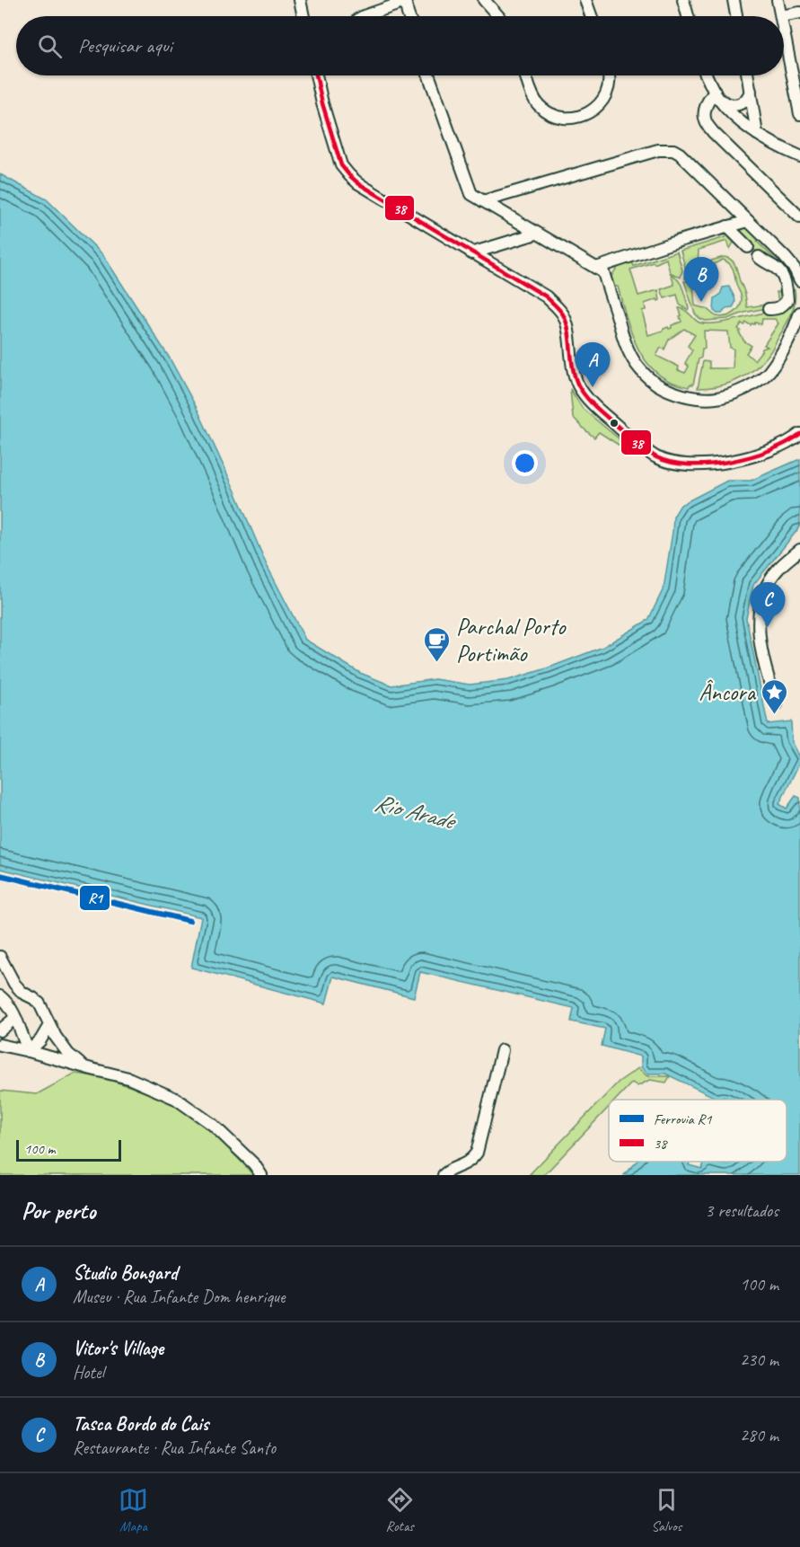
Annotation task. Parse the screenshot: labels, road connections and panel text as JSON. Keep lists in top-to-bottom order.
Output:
{
  "water": ["Rio Arade"],
  "places": {
    "cafe": ["Parchal Porto Portimão"],
    "place": ["Âncora"]
  },
  "lines": ["transit line 38", "rail line R1"],
  "legend": ["Ferrovia R1", "38"],
  "scale_bar": "100 m",
  "page": {
    "search": "Pesquisar aqui",
    "pins": ["B", "A", "C"],
    "scale": "100 m",
    "heading": ["Por perto", "3 resultados"],
    "list": [
      {
        "mark": "A",
        "name": "Studio Bongard",
        "note": "Museu · Rua Infante Dom henrique",
        "value": "100 m"
      },
      {
        "mark": "B",
        "name": "Vitor's Village",
        "note": "Hotel",
        "value": "230 m"
      },
      {
        "mark": "C",
        "name": "Tasca Bordo do Cais",
        "note": "Restaurante · Rua Infante Santo",
        "value": "280 m"
      }
    ],
    "nav": ["Mapa", "Rotas", "Salvos"]
  }
}
